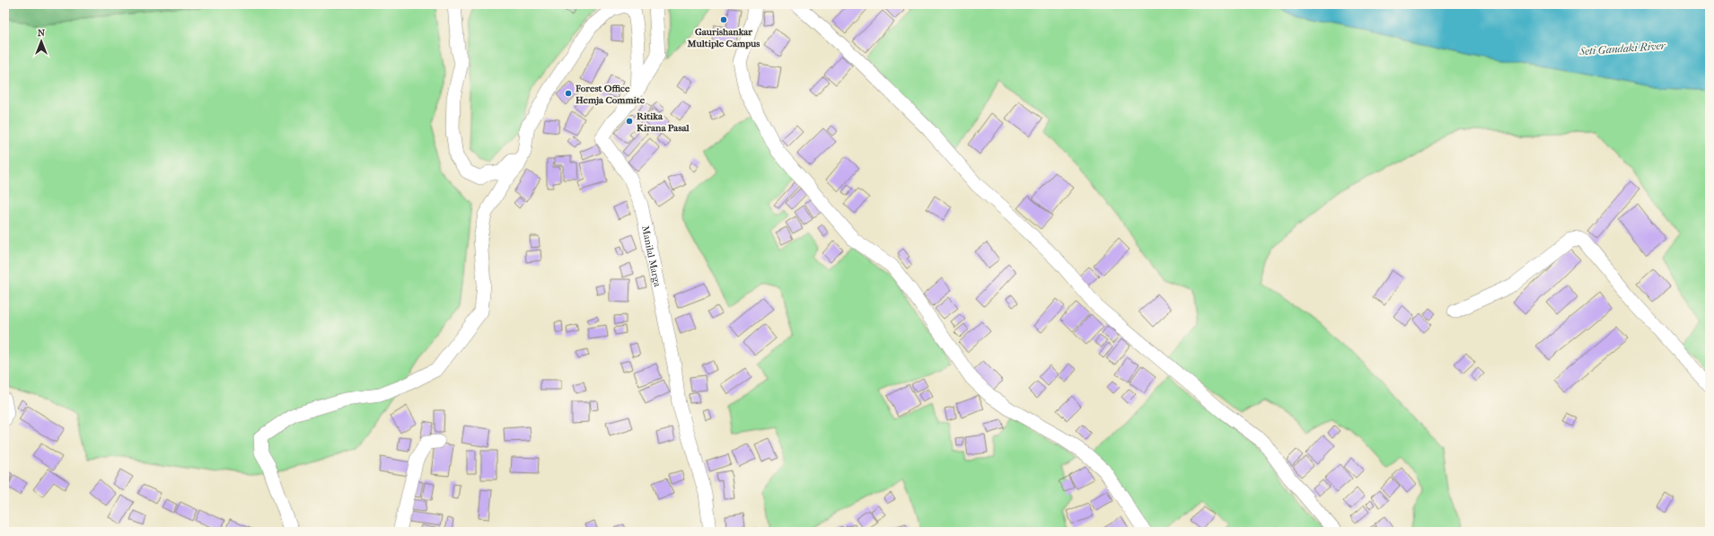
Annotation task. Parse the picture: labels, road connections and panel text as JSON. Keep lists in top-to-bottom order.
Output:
{
  "streets": {
    "street": ["Manilal Marga"]
  },
  "water": ["Seti Gandaki River"],
  "places": ["Gaurishankar Multiple Campus", "Forest Office Hemja Commite", "Ritika Kirana Pasal"],
  "north": "top"
}
